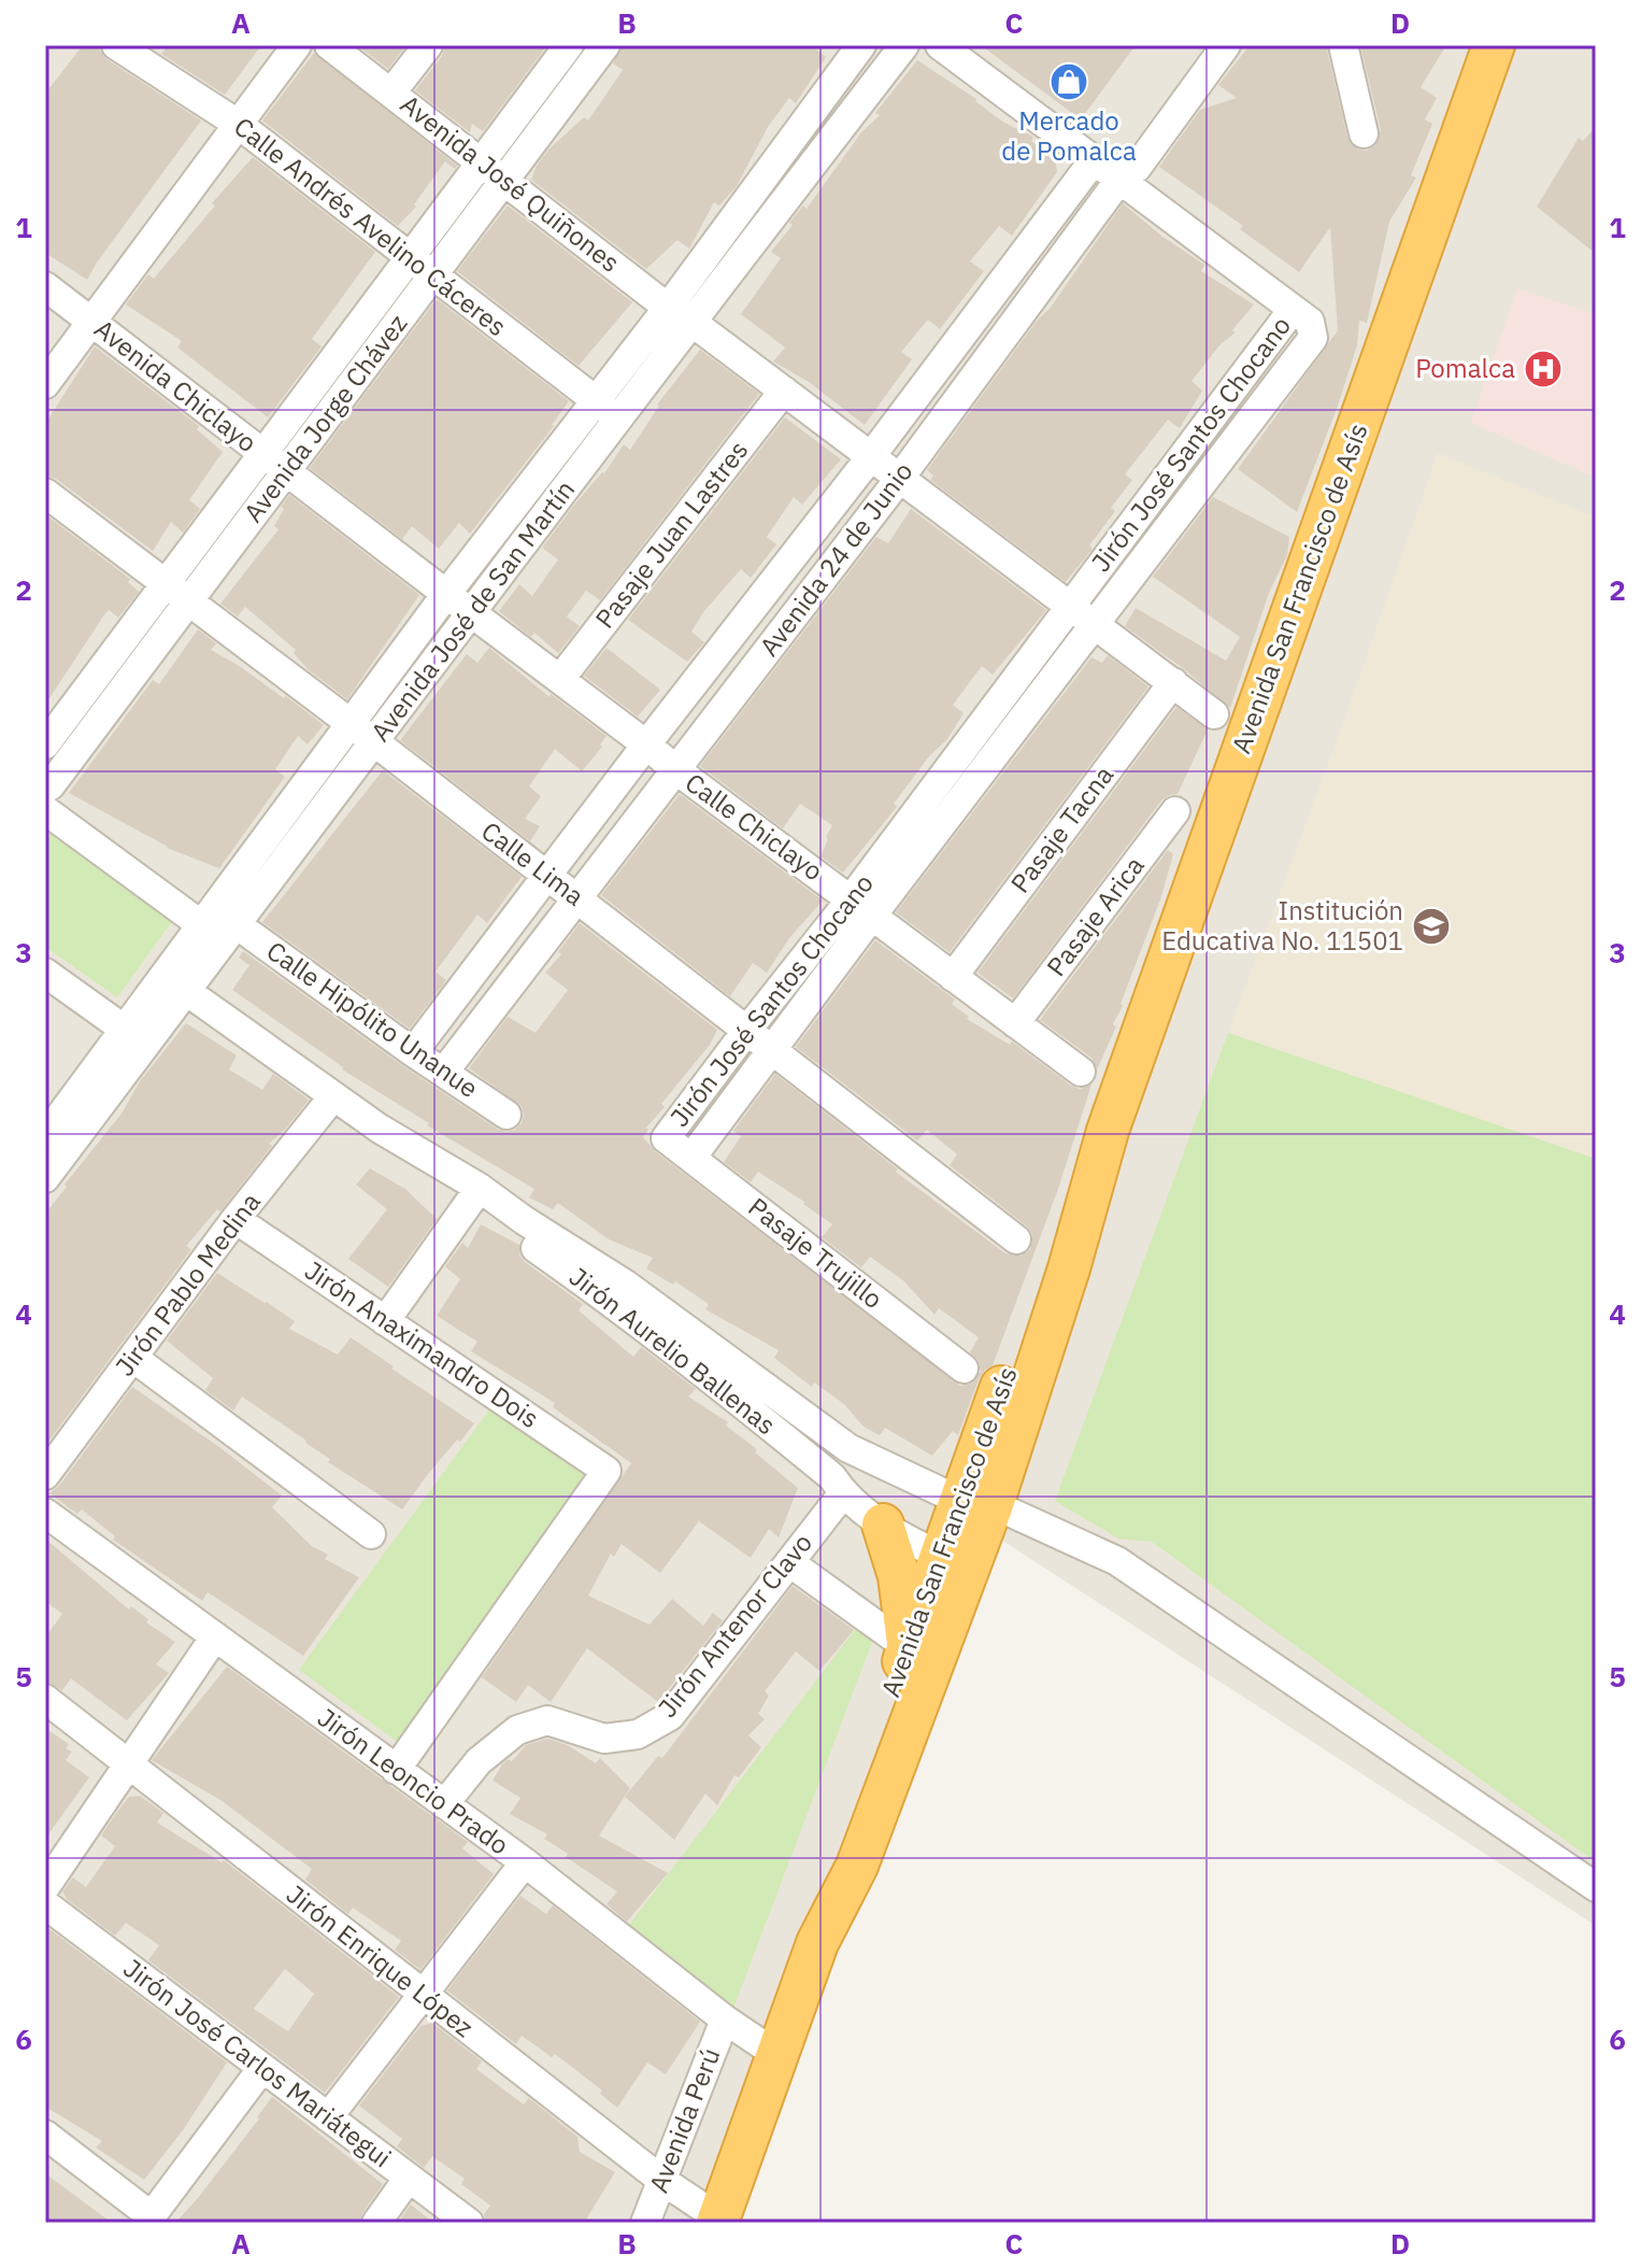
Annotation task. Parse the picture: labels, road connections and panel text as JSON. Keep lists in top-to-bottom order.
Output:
{
  "streets": {
    "highway": ["Avenida San Francisco de Asís"],
    "street": [
      "Avenida José Quiñones",
      "Calle Andrés Avelino Cáceres",
      "Avenida Chiclayo",
      "Avenida Jorge Chávez",
      "Jirón José Santos Chocano",
      "Pasaje Juan Lastres",
      "Avenida 24 de Junio",
      "Avenida José de San Martín",
      "Calle Chiclayo",
      "Pasaje Tacna",
      "Calle Lima",
      "Pasaje Arica",
      "Calle Hipólito Unanue",
      "Pasaje Trujillo",
      "Jirón Pablo Medina",
      "Jirón Anaximandro Dois",
      "Jirón Aurelio Ballenas",
      "Jirón Antenor Clavo",
      "Jirón Leoncio Prado",
      "Jirón Enrique López",
      "Jirón José Carlos Mariátegui",
      "Avenida Perú"
    ]
  },
  "crossings": [
    ["Avenida José Quiñones", "Avenida Jorge Chávez"],
    ["Avenida José Quiñones", "Jirón José Santos Chocano"],
    ["Avenida José Quiñones", "Pasaje Juan Lastres"],
    ["Avenida José Quiñones", "Avenida 24 de Junio"],
    ["Avenida José Quiñones", "Avenida José de San Martín"],
    ["Avenida José Quiñones", "Pasaje Tacna"],
    ["Calle Andrés Avelino Cáceres", "Avenida Jorge Chávez"],
    ["Calle Andrés Avelino Cáceres", "Avenida José de San Martín"],
    ["Avenida Chiclayo", "Avenida Jorge Chávez"],
    ["Avenida Chiclayo", "Avenida José de San Martín"],
    ["Avenida Chiclayo", "Calle Chiclayo"],
    ["Avenida Jorge Chávez", "Calle Lima"],
    ["Jirón José Santos Chocano", "Calle Chiclayo"],
    ["Jirón José Santos Chocano", "Calle Lima"],
    ["Jirón José Santos Chocano", "Pasaje Trujillo"],
    ["Pasaje Juan Lastres", "Calle Chiclayo"],
    ["Avenida 24 de Junio", "Calle Chiclayo"],
    ["Avenida 24 de Junio", "Calle Lima"],
    ["Avenida 24 de Junio", "Calle Hipólito Unanue"],
    ["Avenida San Francisco de Asís", "Jirón Aurelio Ballenas"],
    ["Avenida San Francisco de Asís", "Jirón Leoncio Prado"],
    ["Avenida San Francisco de Asís", "Jirón Enrique López"],
    ["Avenida José de San Martín", "Calle Chiclayo"],
    ["Avenida José de San Martín", "Calle Lima"],
    ["Avenida José de San Martín", "Calle Hipólito Unanue"],
    ["Avenida José de San Martín", "Jirón Aurelio Ballenas"],
    ["Calle Chiclayo", "Pasaje Tacna"],
    ["Calle Chiclayo", "Pasaje Arica"],
    ["Jirón Pablo Medina", "Jirón Anaximandro Dois"],
    ["Jirón Pablo Medina", "Jirón Aurelio Ballenas"],
    ["Jirón Anaximandro Dois", "Jirón Leoncio Prado"],
    ["Jirón Aurelio Ballenas", "Jirón Antenor Clavo"],
    ["Jirón Antenor Clavo", "Jirón Leoncio Prado"],
    ["Jirón Leoncio Prado", "Avenida Perú"],
    ["Jirón Enrique López", "Avenida Perú"]
  ],
  "places": {
    "shop": ["Mercado de Pomalca"],
    "hospital": ["Pomalca"],
    "school or university": ["Institución Educativa No. 11501"]
  },
  "grid": {
    "columns": [
      "A",
      "B",
      "C",
      "D"
    ],
    "rows": [
      "1",
      "2",
      "3",
      "4",
      "5",
      "6"
    ]
  }
}
